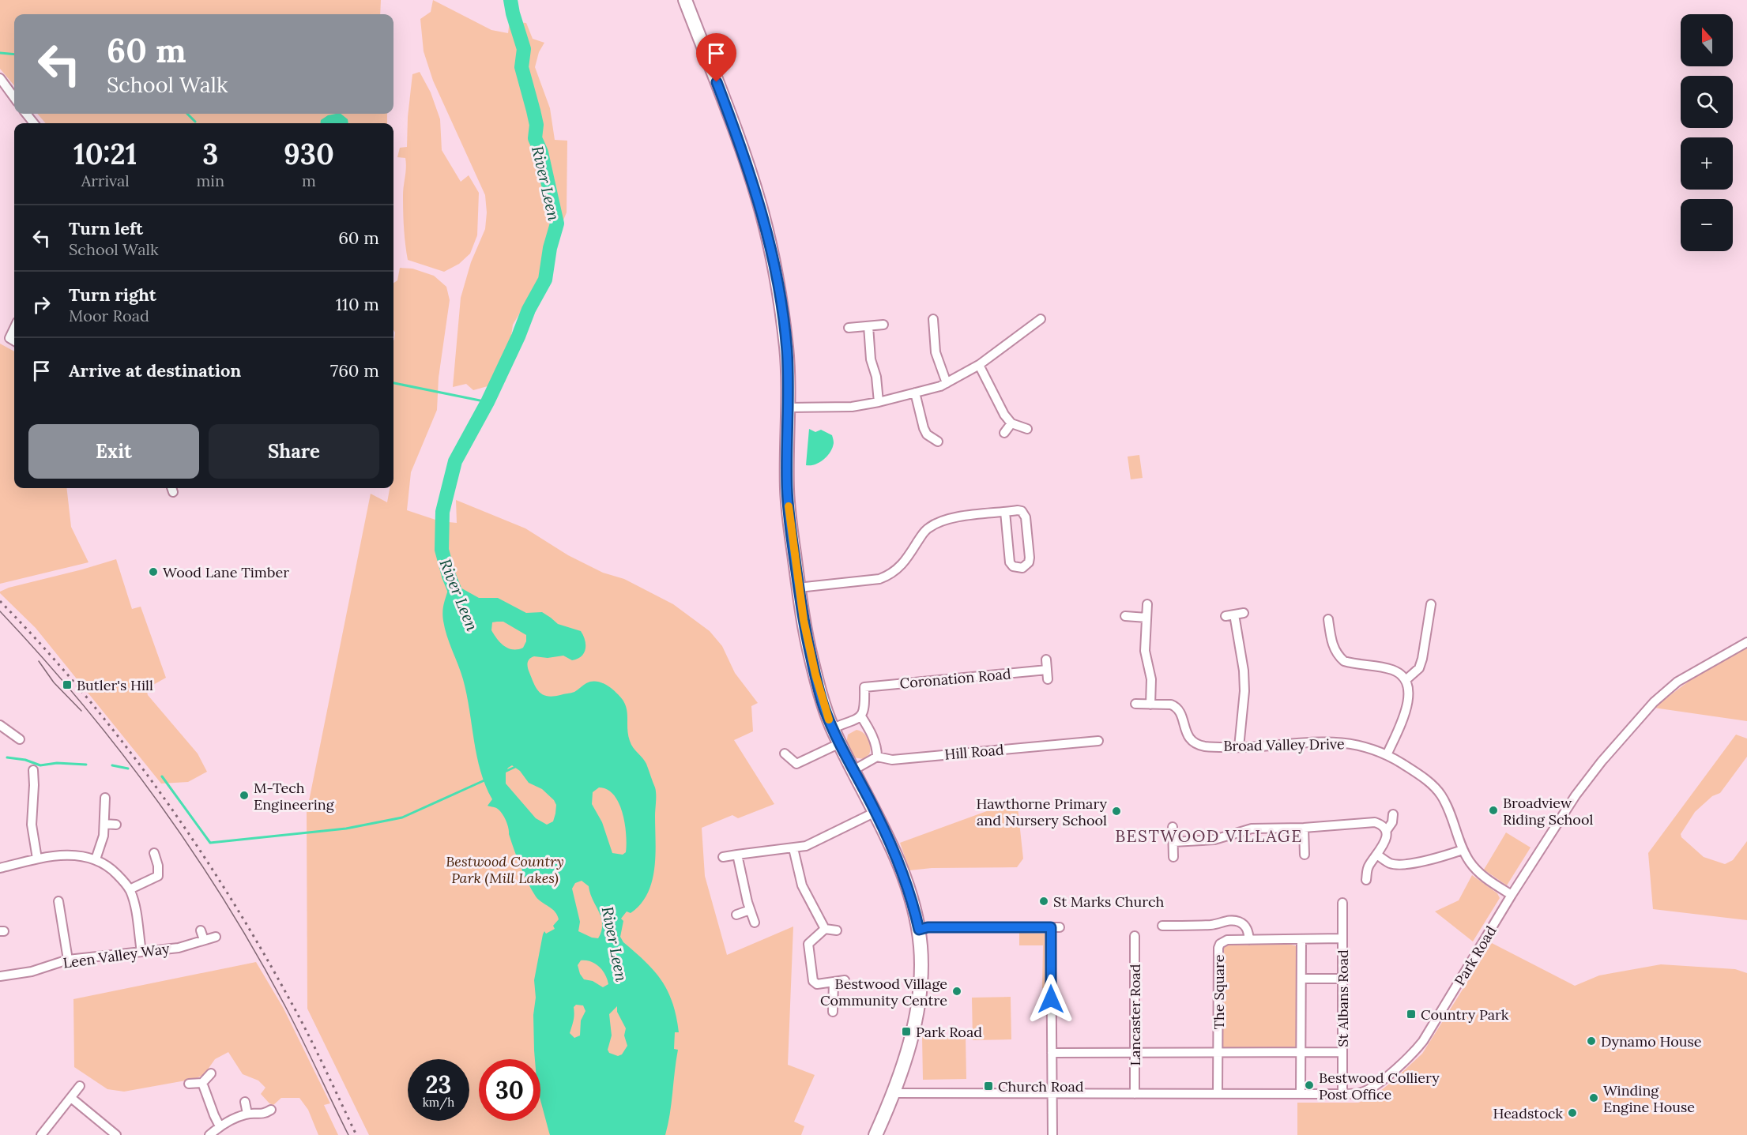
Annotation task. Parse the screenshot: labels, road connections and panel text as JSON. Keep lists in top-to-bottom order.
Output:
{
  "streets": {
    "street": [
      "Coronation Road",
      "Broad Valley Drive",
      "Hill Road",
      "Leen Valley Way",
      "Park Road",
      "The Square",
      "St Albans Road",
      "Lancaster Road"
    ]
  },
  "crossings": [
    ["Broad Valley Drive", "Park Road"],
    ["Park Road", "The Square"],
    ["Park Road", "St Albans Road"],
    ["Park Road", "Lancaster Road"],
    ["The Square", "St Albans Road"]
  ],
  "districts": ["BESTWOOD VILLAGE"],
  "water": ["River Leen"],
  "parks": ["Bestwood Country Park (Mill Lakes)"],
  "places": {
    "other": [
      "Wood Lane Timber",
      "M-Tech Engineering",
      "Broadview Riding School",
      "Hawthorne Primary and Nursery School",
      "St Marks Church",
      "Bestwood Village Community Centre",
      "Dynamo House",
      "Bestwood Colliery Post Office",
      "Winding Engine House",
      "Headstock"
    ],
    "transit": [
      "Butler's Hill",
      "Country Park",
      "Park Road",
      "Church Road"
    ]
  },
  "north": "top",
  "page": {
    "map_buttons": ["+", "−"],
    "turn": ["60 m", "School Walk"],
    "eta": [
      "10:21",
      "Arrival",
      "3",
      "min",
      "930",
      "m"
    ],
    "list": [
      {
        "name": "Turn left",
        "note": "School Walk",
        "value": "60 m"
      },
      {
        "name": "Turn right",
        "note": "Moor Road",
        "value": "110 m"
      },
      {
        "name": "Arrive at destination",
        "value": "760 m"
      }
    ],
    "buttons": ["Exit", "Share"],
    "speed": "23 km/h",
    "limit": "30"
  }
}
